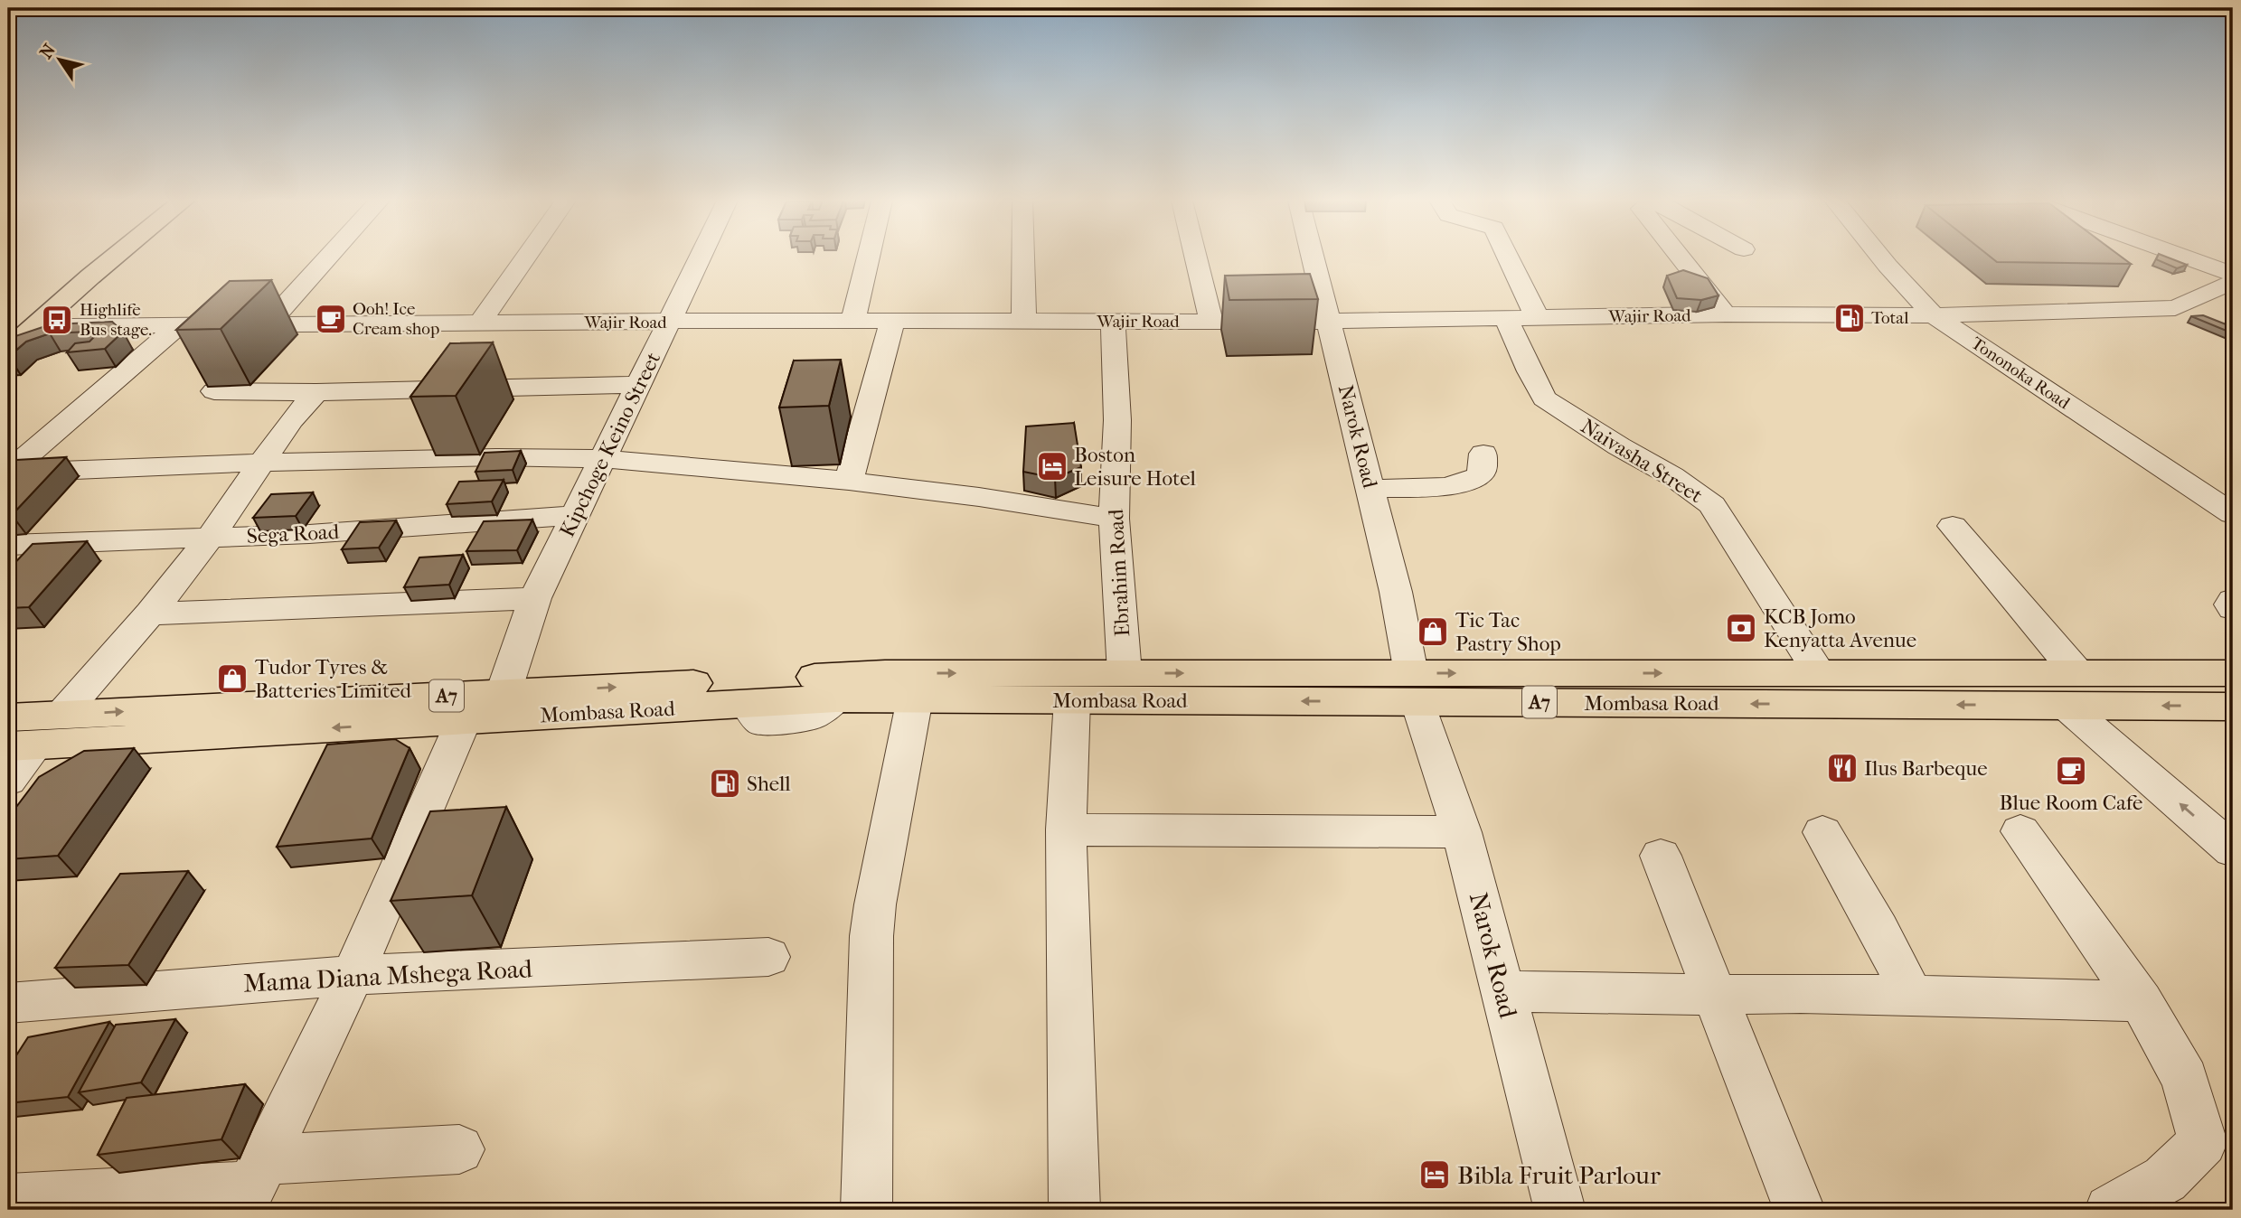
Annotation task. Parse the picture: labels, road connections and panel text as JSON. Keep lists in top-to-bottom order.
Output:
{
  "streets": {
    "highway": ["A7", "Mombasa Road"],
    "street": [
      "Wajir Road",
      "Tononoka Road",
      "Narok Road",
      "Kipchoge Keino Street",
      "Naivasha Street",
      "Sega Road",
      "Ebrahim Road",
      "Mama Diana Mshega Road"
    ]
  },
  "crossings": [
    ["Wajir Road", "Tononoka Road"],
    ["Wajir Road", "Narok Road"],
    ["Wajir Road", "Kipchoge Keino Street"],
    ["Wajir Road", "Naivasha Street"],
    ["Wajir Road", "Ebrahim Road"],
    ["Narok Road", "Mombasa Road"],
    ["Kipchoge Keino Street", "Sega Road"],
    ["Kipchoge Keino Street", "Mombasa Road"],
    ["Naivasha Street", "Mombasa Road"],
    ["Ebrahim Road", "Mombasa Road"]
  ],
  "places": {
    "fuel station": ["Total", "Shell"],
    "cafe": ["Ooh! Ice Cream shop", "Blue Room Cafe"],
    "bus stop": ["Highlife Bus stage."],
    "hotel": ["Boston Leisure Hotel", "Bibla Fruit Parlour"],
    "bank": ["KCB Jomo Kenyatta Avenue"],
    "shop": ["Tic Tac Pastry Shop", "Tudor Tyres & Batteries Limited"],
    "restaurant": ["Ilus Barbeque"]
  },
  "north": "top left"
}
